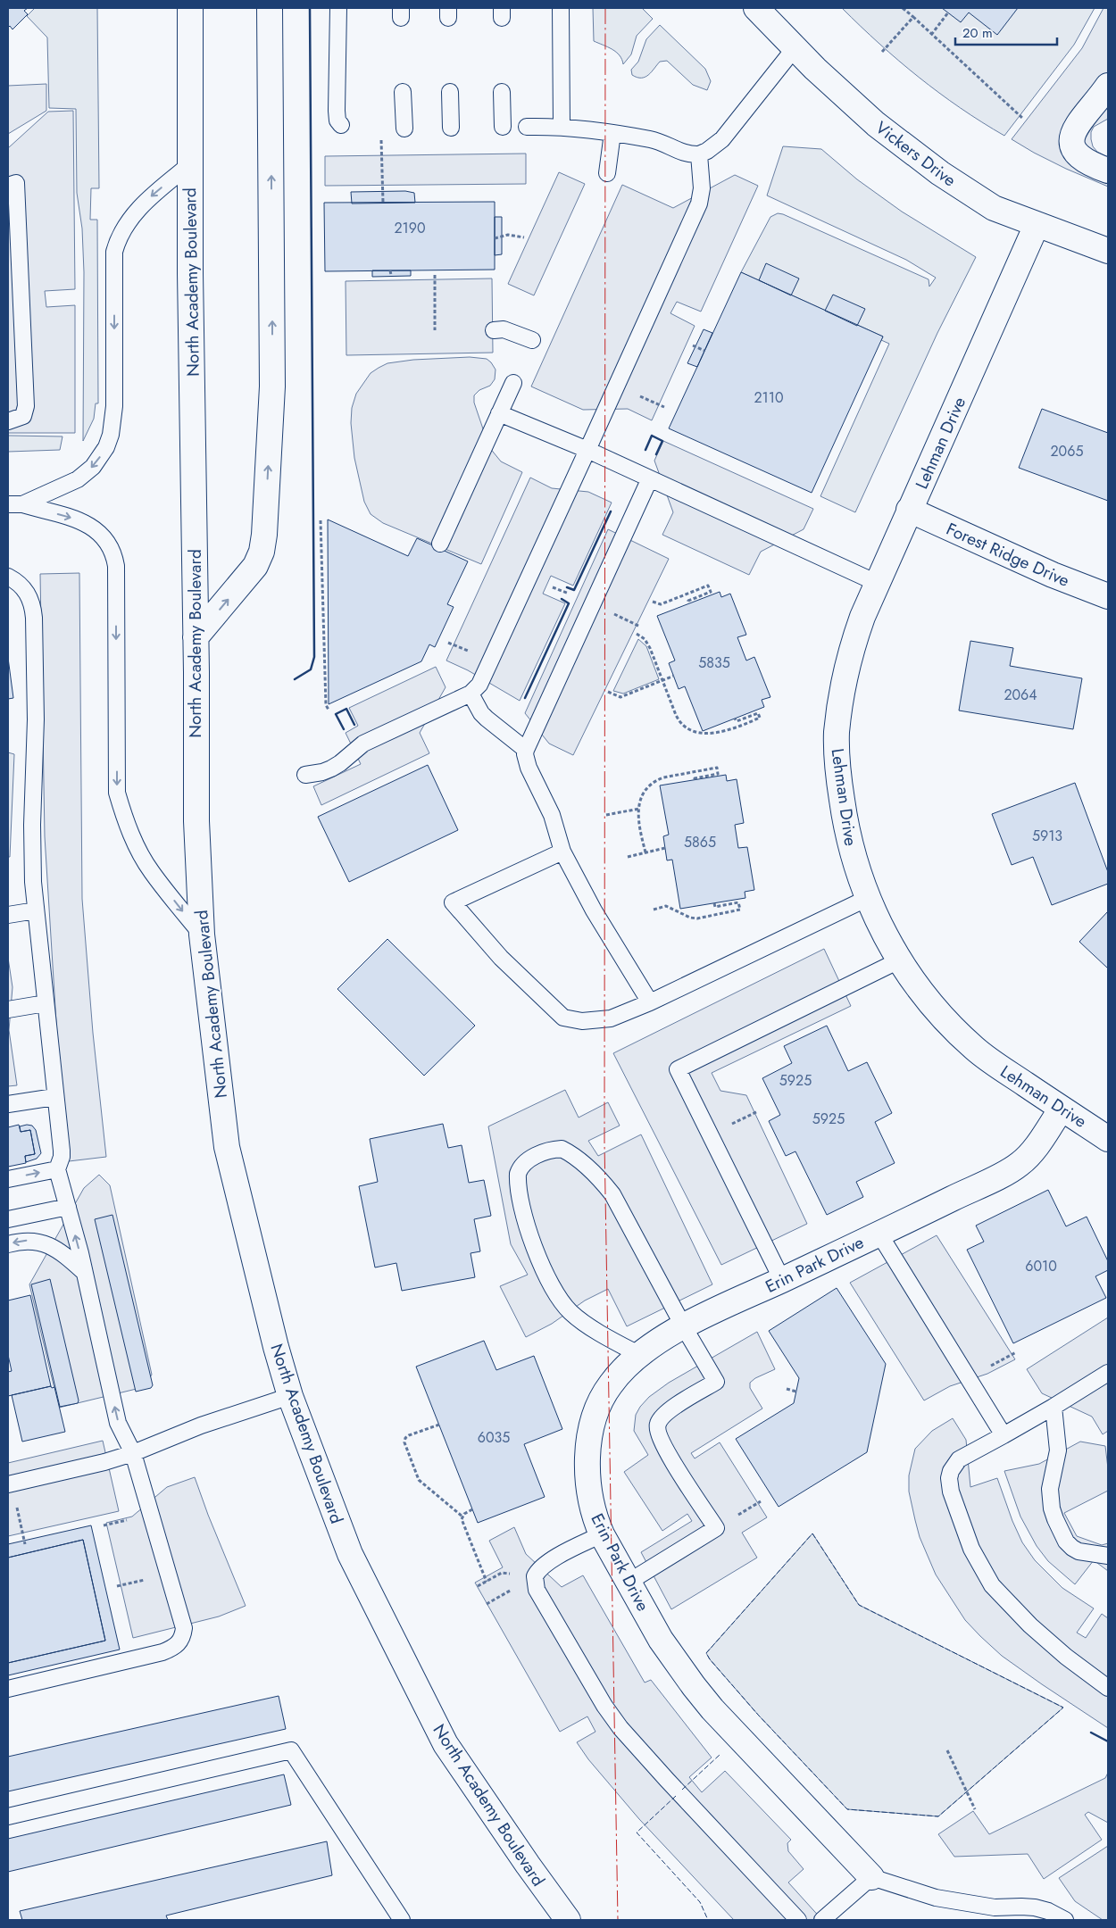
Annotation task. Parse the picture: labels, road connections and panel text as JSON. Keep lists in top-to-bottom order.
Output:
{
  "streets": {
    "main road": [
      "Vickers Drive",
      "North Academy Boulevard",
      "Lehman Drive",
      "Forest Ridge Drive",
      "Erin Park Drive"
    ]
  },
  "crossings": [
    ["Vickers Drive", "Lehman Drive"],
    ["Lehman Drive", "Forest Ridge Drive"],
    ["Lehman Drive", "Erin Park Drive"]
  ],
  "house_numbers": [
    "2190",
    "2110",
    "2065",
    "5835",
    "2064",
    "5913",
    "5865",
    "5925",
    "5925",
    "6010",
    "6035"
  ],
  "scale_bar": "20 m"
}
